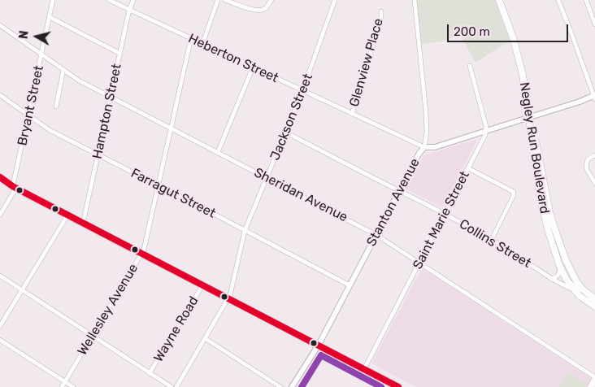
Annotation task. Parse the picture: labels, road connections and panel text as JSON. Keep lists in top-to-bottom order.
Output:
{
  "streets": {
    "main road": ["Negley Run Boulevard"],
    "street": [
      "Heberton Street",
      "Glenview Place",
      "Bryant Street",
      "Hampton Street",
      "Jackson Street",
      "Farragut Street",
      "Sheridan Avenue",
      "Stanton Avenue",
      "Saint Marie Street",
      "Collins Street",
      "Wellesley Avenue",
      "Wayne Road"
    ]
  },
  "crossings": [
    ["Heberton Street", "Glenview Place"],
    ["Heberton Street", "Hampton Street"],
    ["Heberton Street", "Jackson Street"],
    ["Heberton Street", "Stanton Avenue"],
    ["Heberton Street", "Wellesley Avenue"],
    ["Bryant Street", "Farragut Street"],
    ["Bryant Street", "Sheridan Avenue"],
    ["Hampton Street", "Farragut Street"],
    ["Hampton Street", "Sheridan Avenue"],
    ["Jackson Street", "Farragut Street"],
    ["Jackson Street", "Sheridan Avenue"],
    ["Jackson Street", "Collins Street"],
    ["Negley Run Boulevard", "Collins Street"],
    ["Farragut Street", "Stanton Avenue"],
    ["Farragut Street", "Wellesley Avenue"],
    ["Sheridan Avenue", "Stanton Avenue"],
    ["Sheridan Avenue", "Saint Marie Street"],
    ["Sheridan Avenue", "Wellesley Avenue"],
    ["Stanton Avenue", "Collins Street"],
    ["Saint Marie Street", "Collins Street"]
  ],
  "scale_bar": "200 m",
  "north": "left"
}
